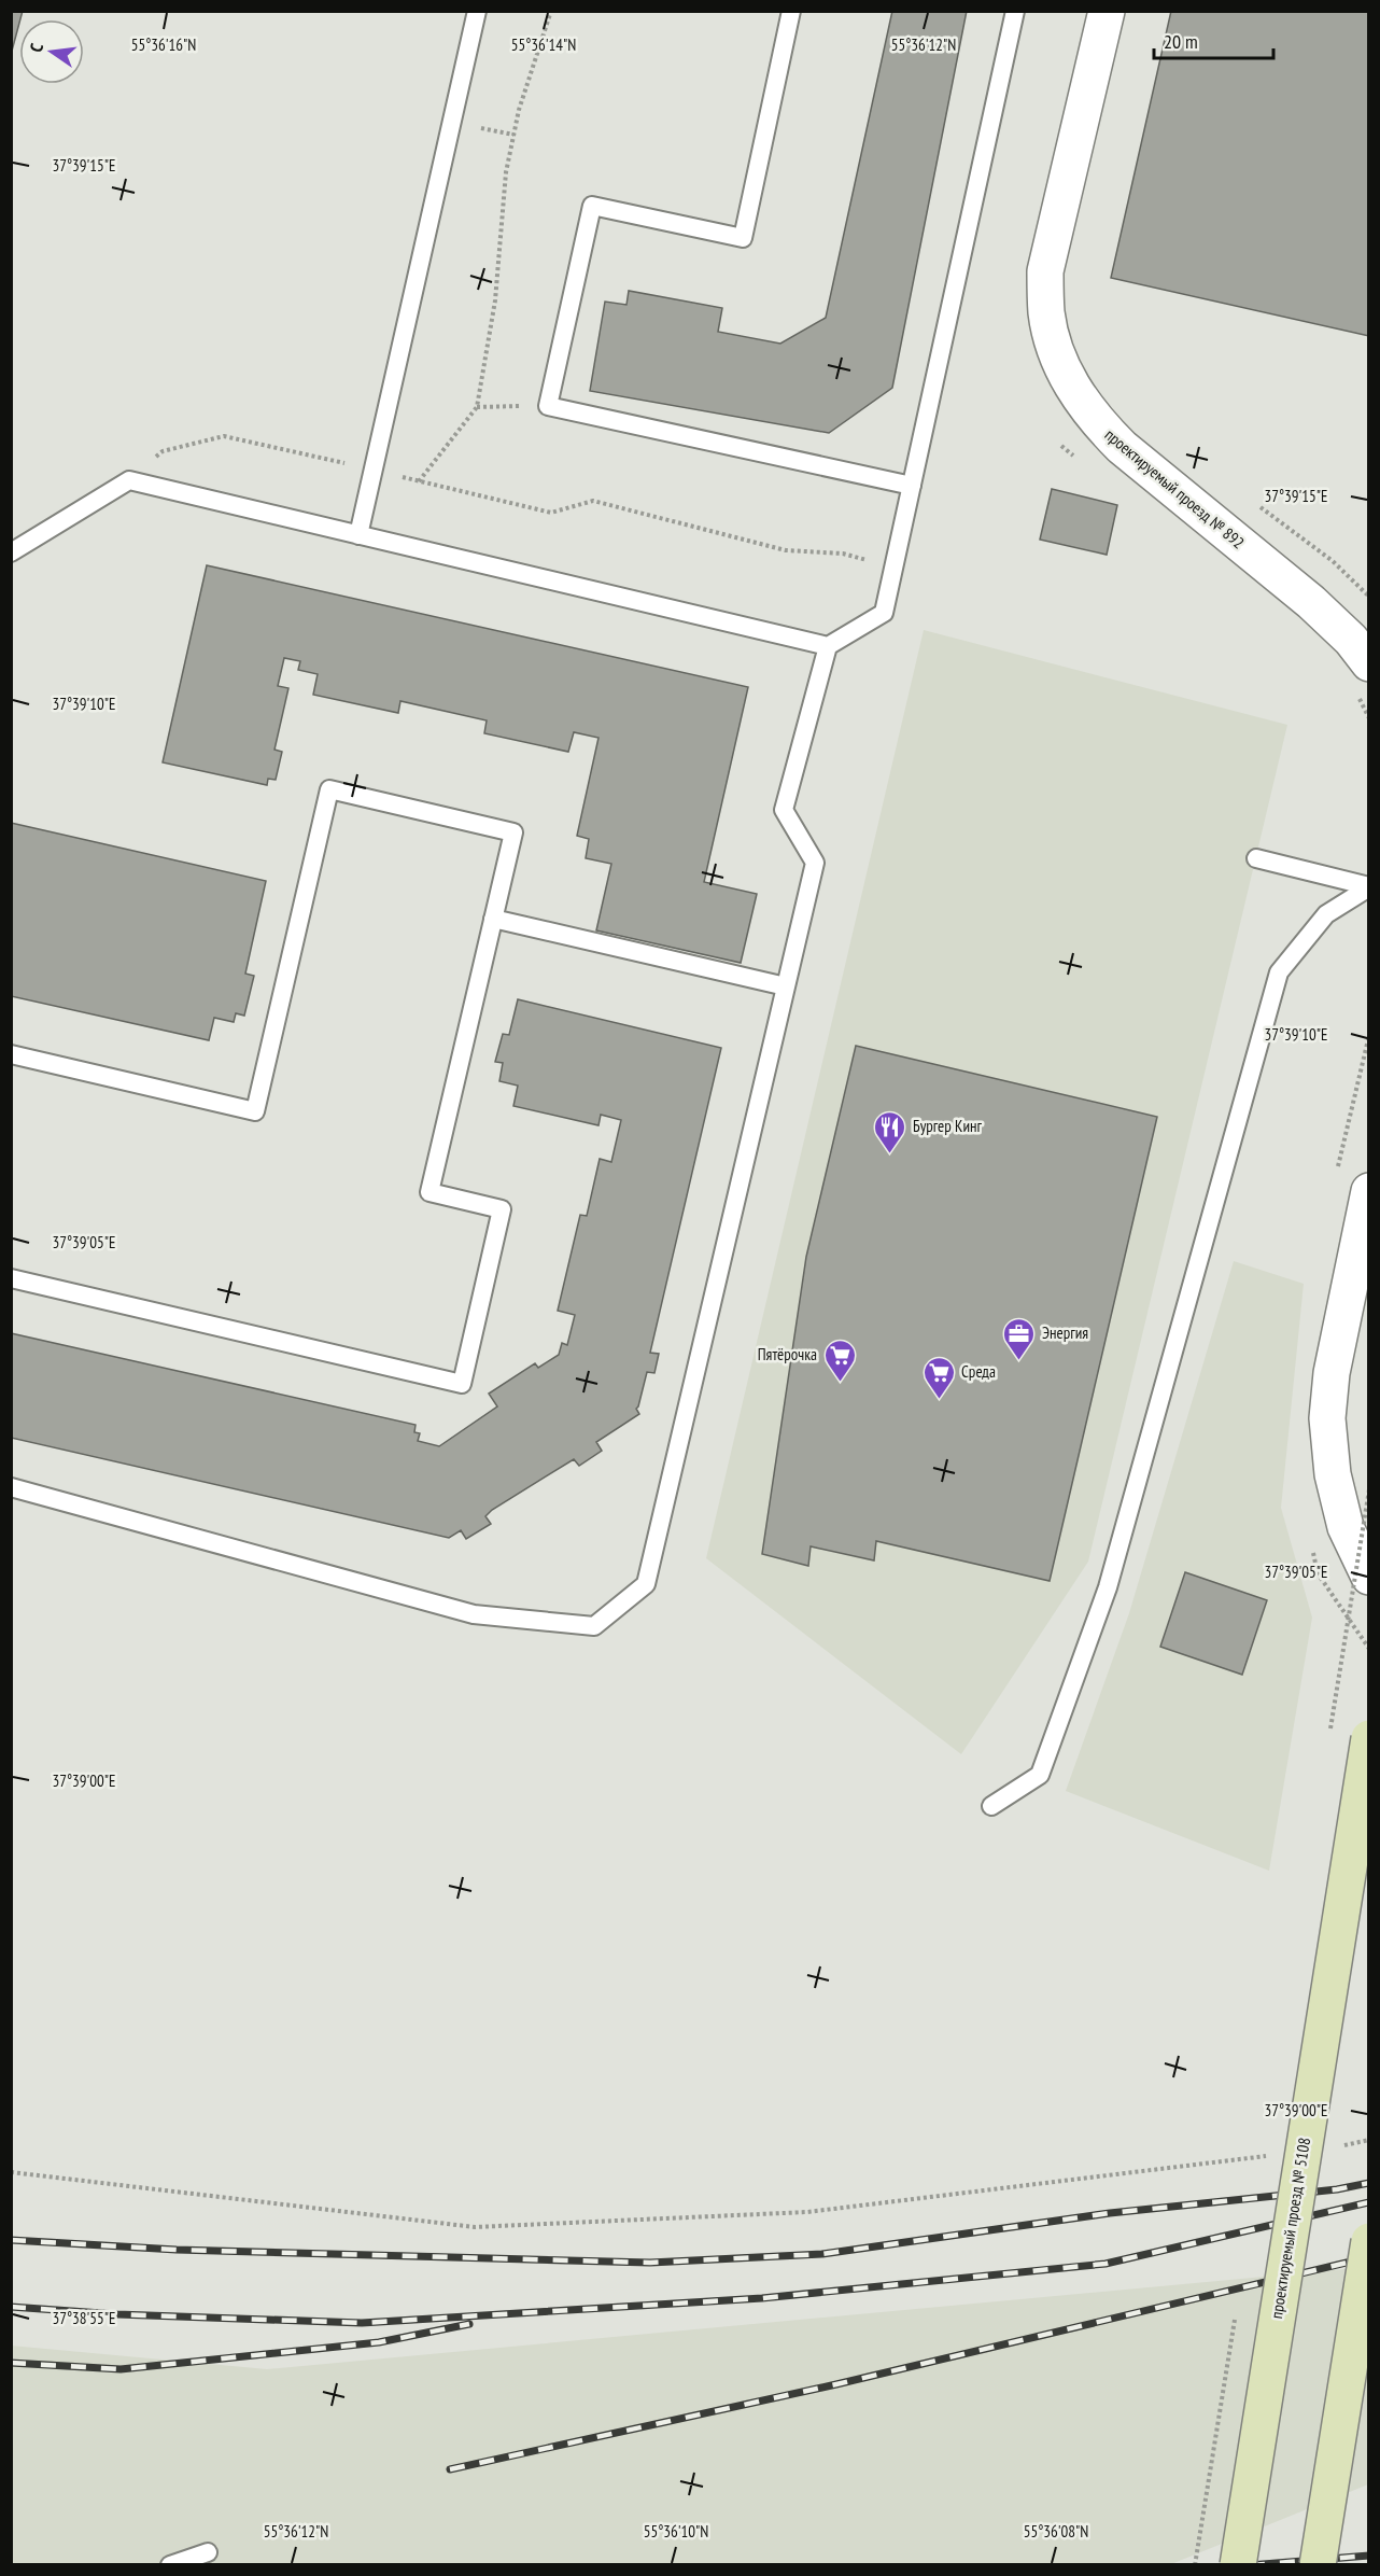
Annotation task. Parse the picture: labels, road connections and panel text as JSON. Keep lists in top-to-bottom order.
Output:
{
  "streets": {
    "main road": ["проектируемый проезд № 5108"],
    "street": ["проектируемый проезд № 892"]
  },
  "places": {
    "restaurant": ["Бургер Кинг"],
    "office": ["Энергия"],
    "supermarket": ["Пятёрочка", "Среда"]
  },
  "scale_bar": "20 m",
  "north": "left",
  "coordinates": [
    "55°36'16\"N",
    "55°36'14\"N",
    "55°36'12\"N",
    "37°39'15\"E",
    "37°39'10\"E",
    "37°39'05\"E",
    "37°39'00\"E",
    "37°38'55\"E",
    "55°36'10\"N",
    "55°36'08\"N"
  ]
}
